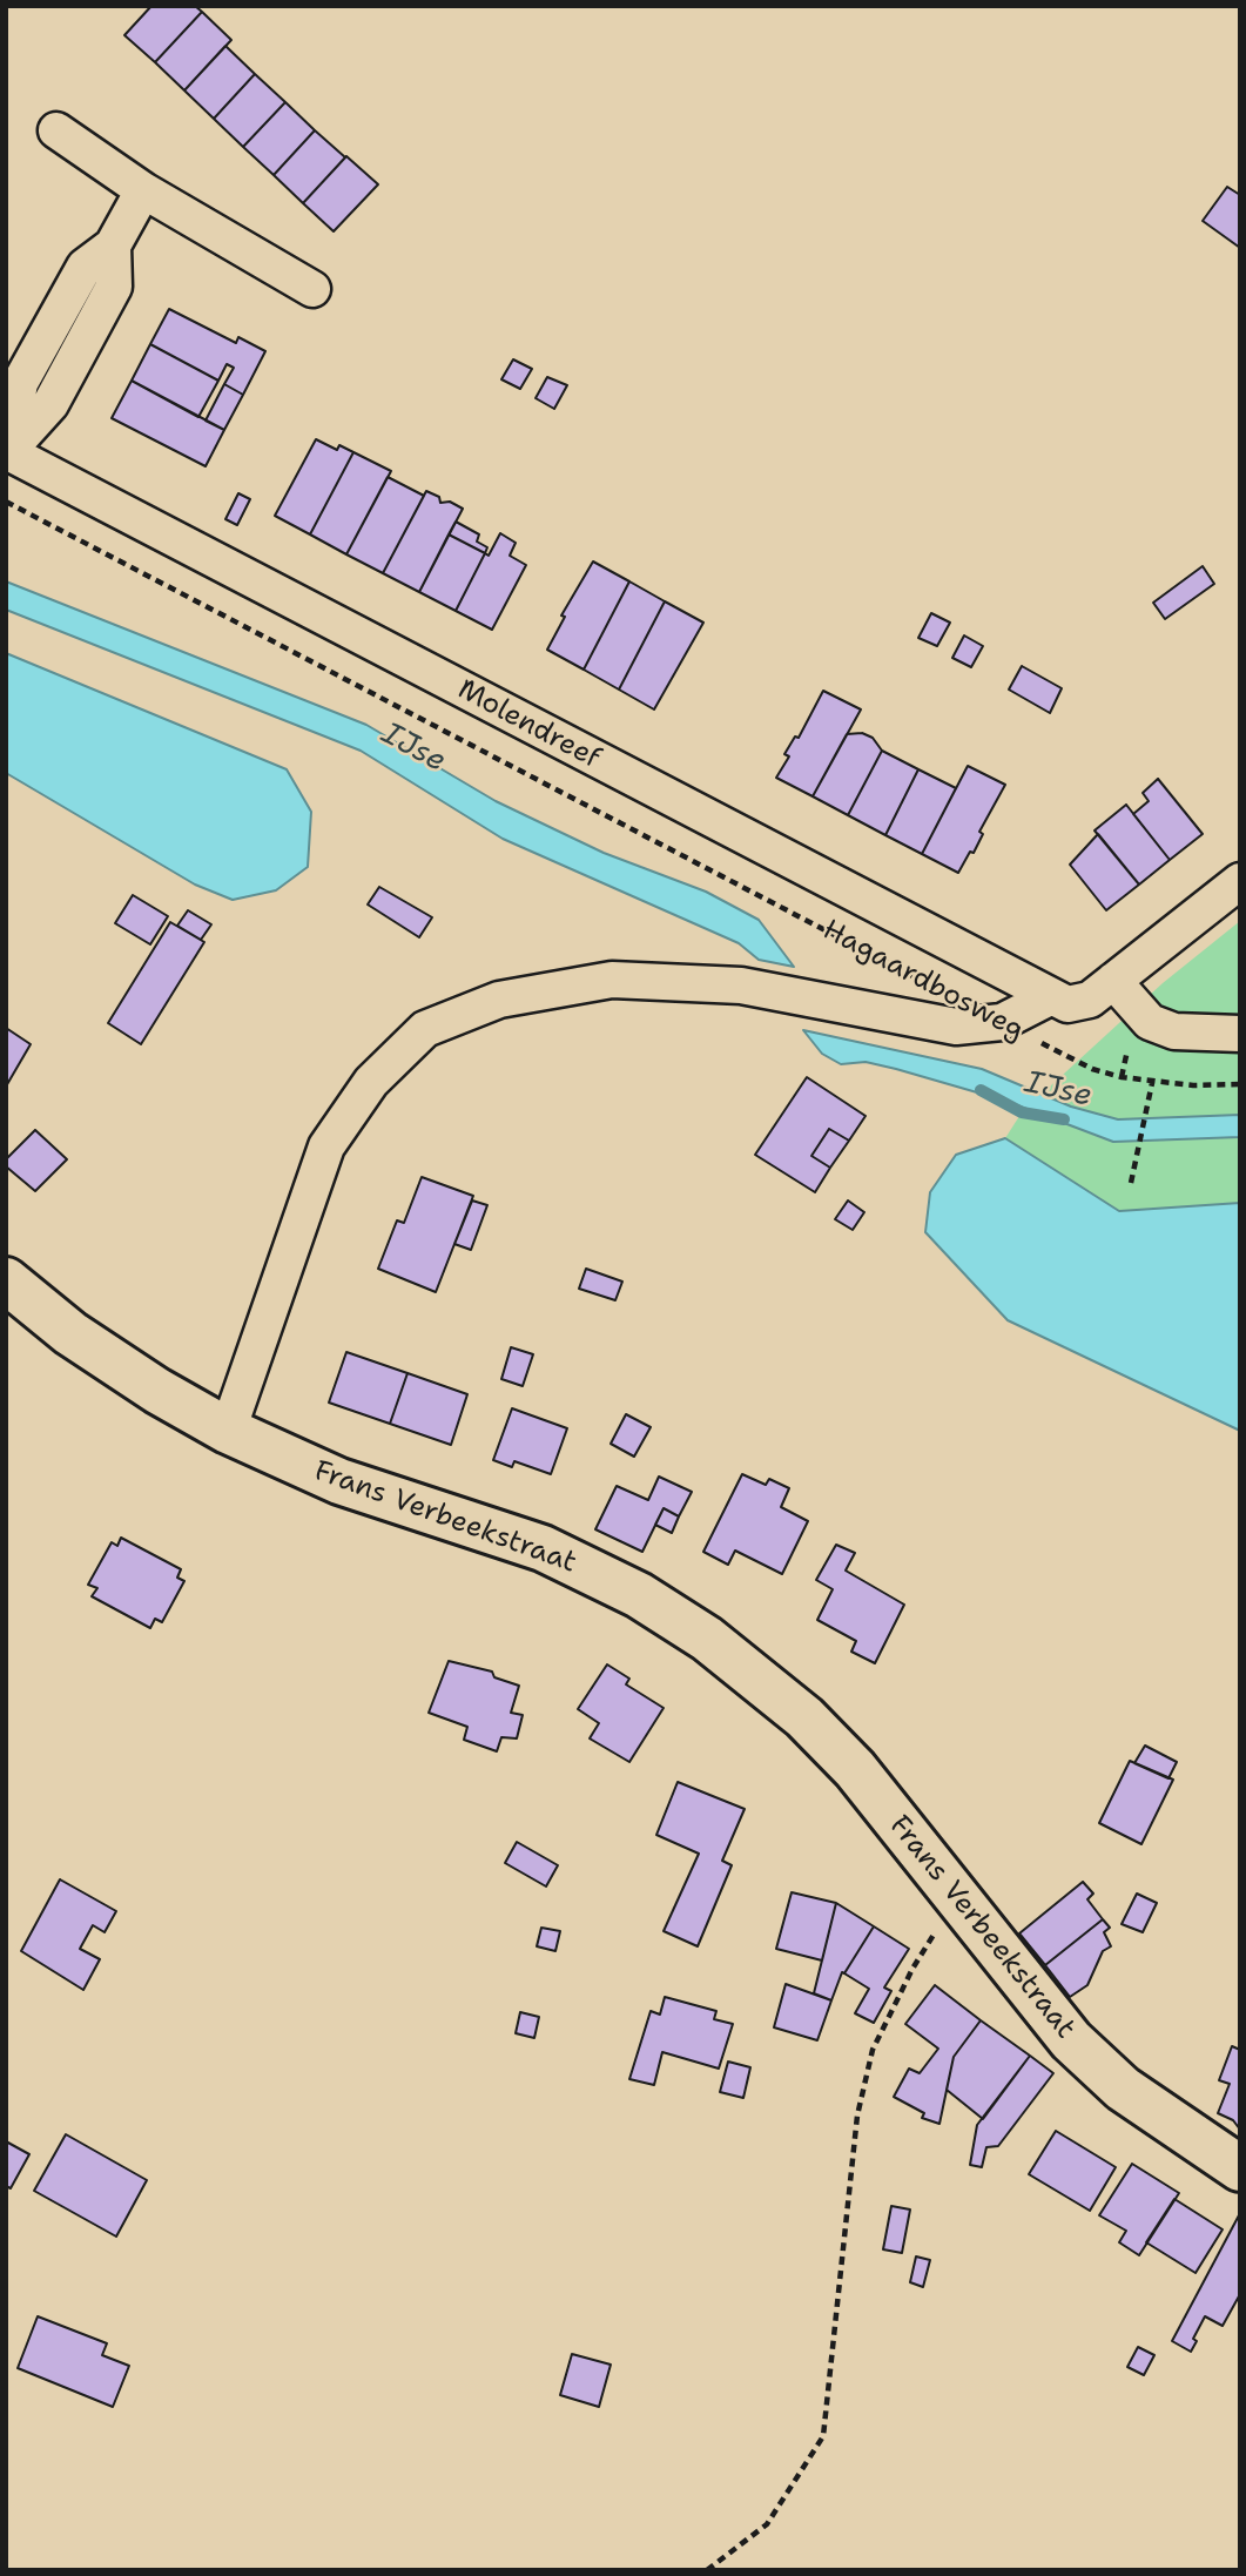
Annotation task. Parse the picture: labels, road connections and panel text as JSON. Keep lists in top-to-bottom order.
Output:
{
  "streets": {
    "main road": ["Frans Verbeekstraat"],
    "street": ["Molendreef"],
    "path": ["Hagaardbosweg"]
  },
  "water": ["IJse"]
}
